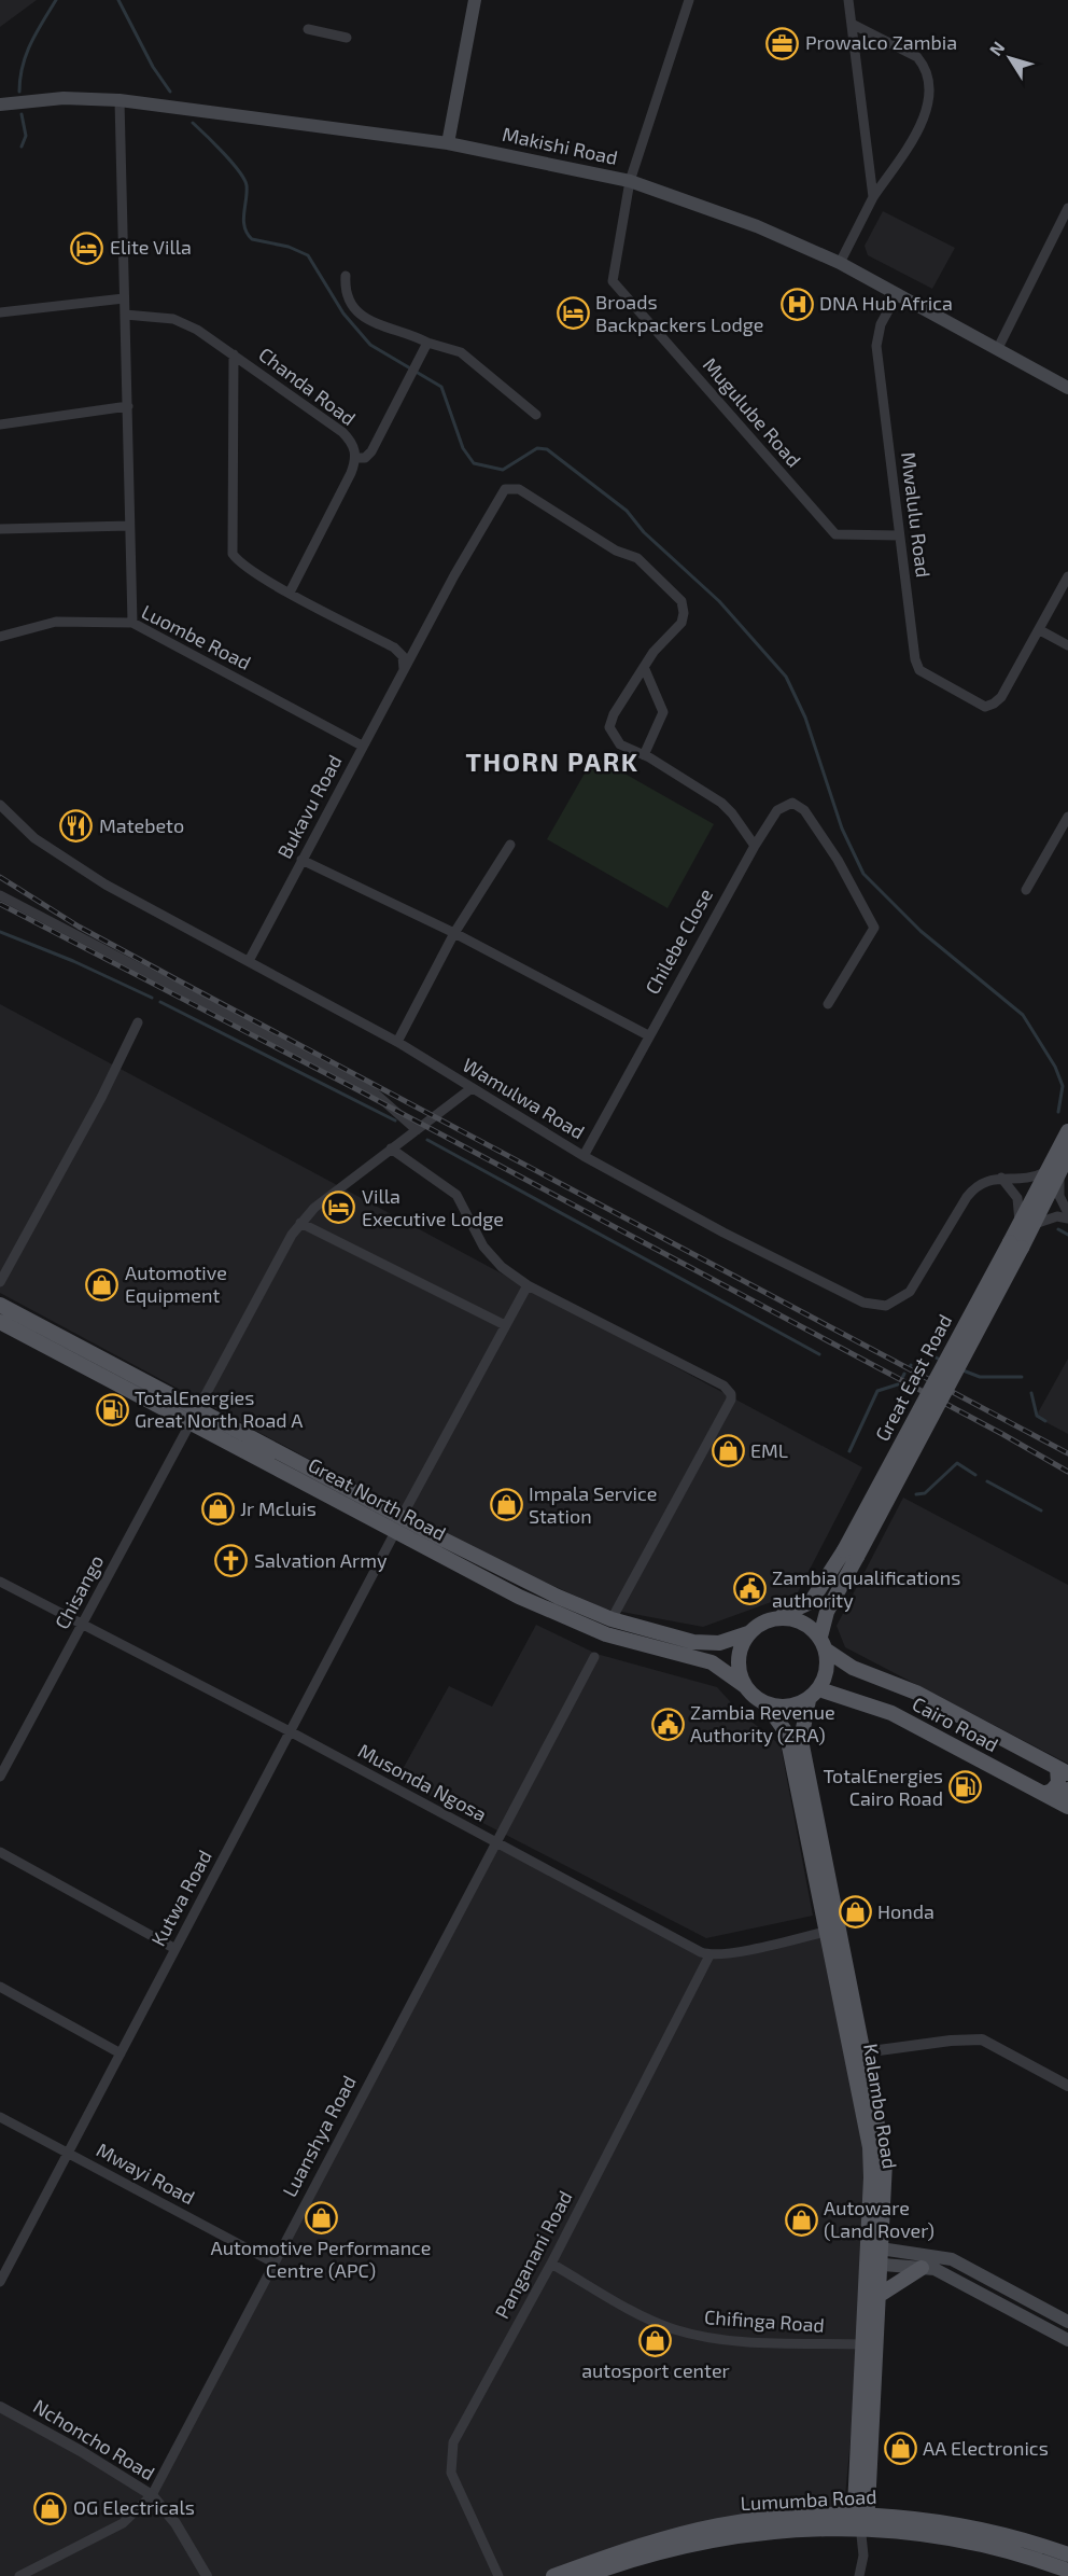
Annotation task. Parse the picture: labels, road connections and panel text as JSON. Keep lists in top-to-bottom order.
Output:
{
  "streets": {
    "main road": [
      "Makishi Road",
      "Great East Road",
      "Great North Road",
      "Cairo Road",
      "Kalambo Road",
      "Lumumba Road"
    ],
    "street": [
      "Chanda Road",
      "Mugulube Road",
      "Mwalulu Road",
      "Luombe Road",
      "Bukavu Road",
      "Chilebe Close",
      "Wamulwa Road",
      "Chisango",
      "Musonda Ngosa",
      "Kutwa Road",
      "Luanshya Road",
      "Mwayi Road",
      "Panganani Road",
      "Chifinga Road",
      "Nchoncho Road"
    ]
  },
  "crossings": [
    ["Makishi Road", "Mugulube Road"],
    ["Makishi Road", "Mwalulu Road"],
    ["Mugulube Road", "Mwalulu Road"],
    ["Luombe Road", "Bukavu Road"],
    ["Bukavu Road", "Wamulwa Road"],
    ["Chilebe Close", "Wamulwa Road"],
    ["Wamulwa Road", "Great East Road"],
    ["Wamulwa Road", "Chisango"],
    ["Great East Road", "Great North Road"],
    ["Great East Road", "Cairo Road"],
    ["Great East Road", "Kalambo Road"],
    ["Great North Road", "Chisango"],
    ["Great North Road", "Cairo Road"],
    ["Great North Road", "Kutwa Road"],
    ["Great North Road", "Kalambo Road"],
    ["Chisango", "Musonda Ngosa"],
    ["Cairo Road", "Kalambo Road"],
    ["Musonda Ngosa", "Kutwa Road"],
    ["Musonda Ngosa", "Luanshya Road"],
    ["Musonda Ngosa", "Panganani Road"],
    ["Kutwa Road", "Mwayi Road"],
    ["Kalambo Road", "Chifinga Road"],
    ["Kalambo Road", "Lumumba Road"],
    ["Luanshya Road", "Mwayi Road"],
    ["Luanshya Road", "Nchoncho Road"],
    ["Panganani Road", "Chifinga Road"]
  ],
  "districts": ["THORN PARK"],
  "places": {
    "office": ["Prowalco Zambia"],
    "hotel": ["Elite Villa", "Broads Backpackers Lodge", "Villa Executive Lodge"],
    "hospital": ["DNA Hub Africa"],
    "restaurant": ["Matebeto"],
    "shop": [
      "Automotive Equipment",
      "EML",
      "Impala Service Station",
      "Jr Mcluis",
      "Honda",
      "Automotive Performance Centre (APC)",
      "Autoware (Land Rover)",
      "autosport center",
      "AA Electronics",
      "OG Electricals"
    ],
    "fuel station": ["TotalEnergies Great North Road A", "TotalEnergies Cairo Road"],
    "church": ["Salvation Army"],
    "public building": ["Zambia qualifications authority", "Zambia Revenue Authority (ZRA)"]
  },
  "north": "top left"
}
